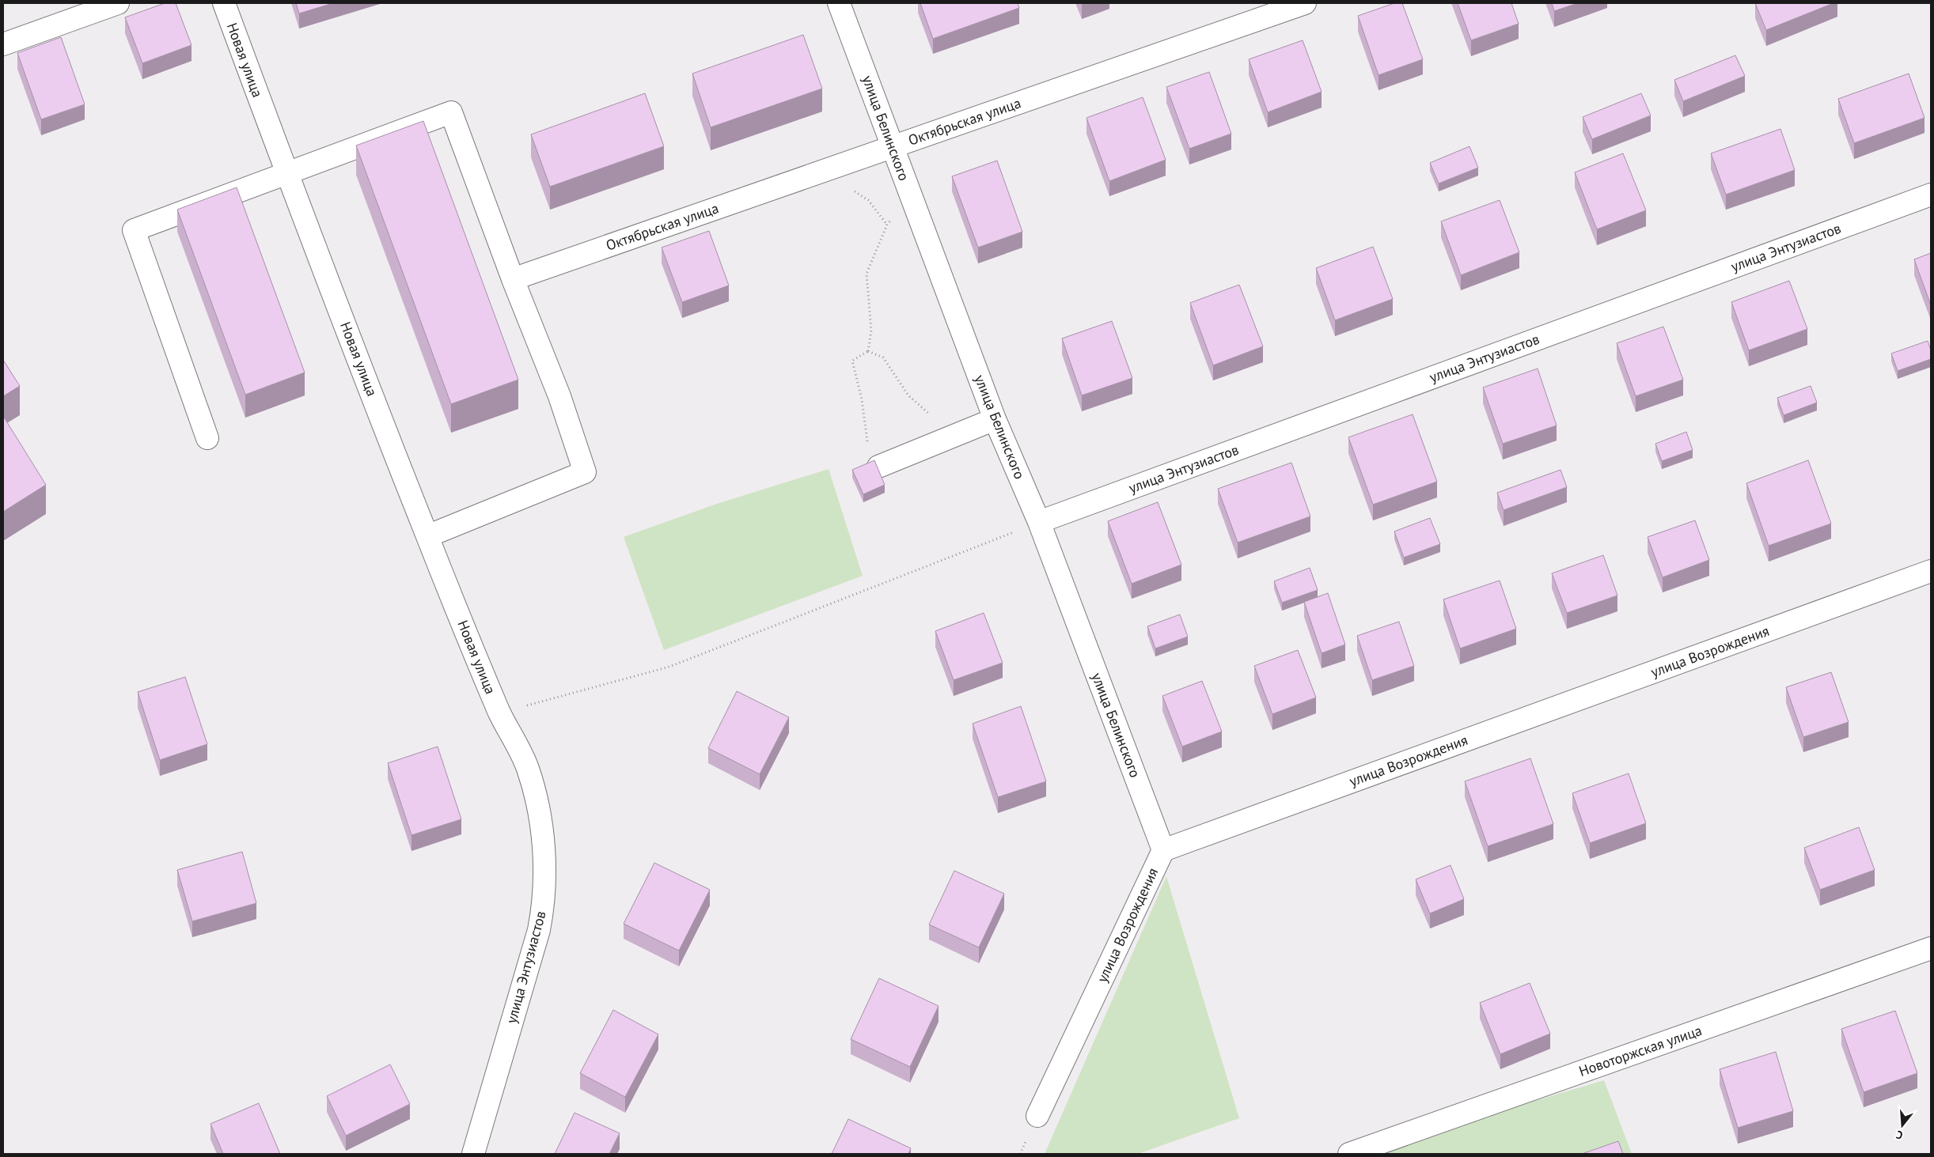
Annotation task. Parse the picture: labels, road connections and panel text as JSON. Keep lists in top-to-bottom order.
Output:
{
  "streets": {
    "street": [
      "Новая улица",
      "Октябрьская улица",
      "улица Белинского",
      "улица Энтузиастов",
      "улица Возрождения",
      "Новоторжская улица"
    ]
  },
  "crossings": [
    ["Новая улица", "улица Энтузиастов"],
    ["Октябрьская улица", "улица Белинского"],
    ["улица Белинского", "улица Энтузиастов"],
    ["улица Белинского", "улица Возрождения"]
  ],
  "north": "bottom"
}
